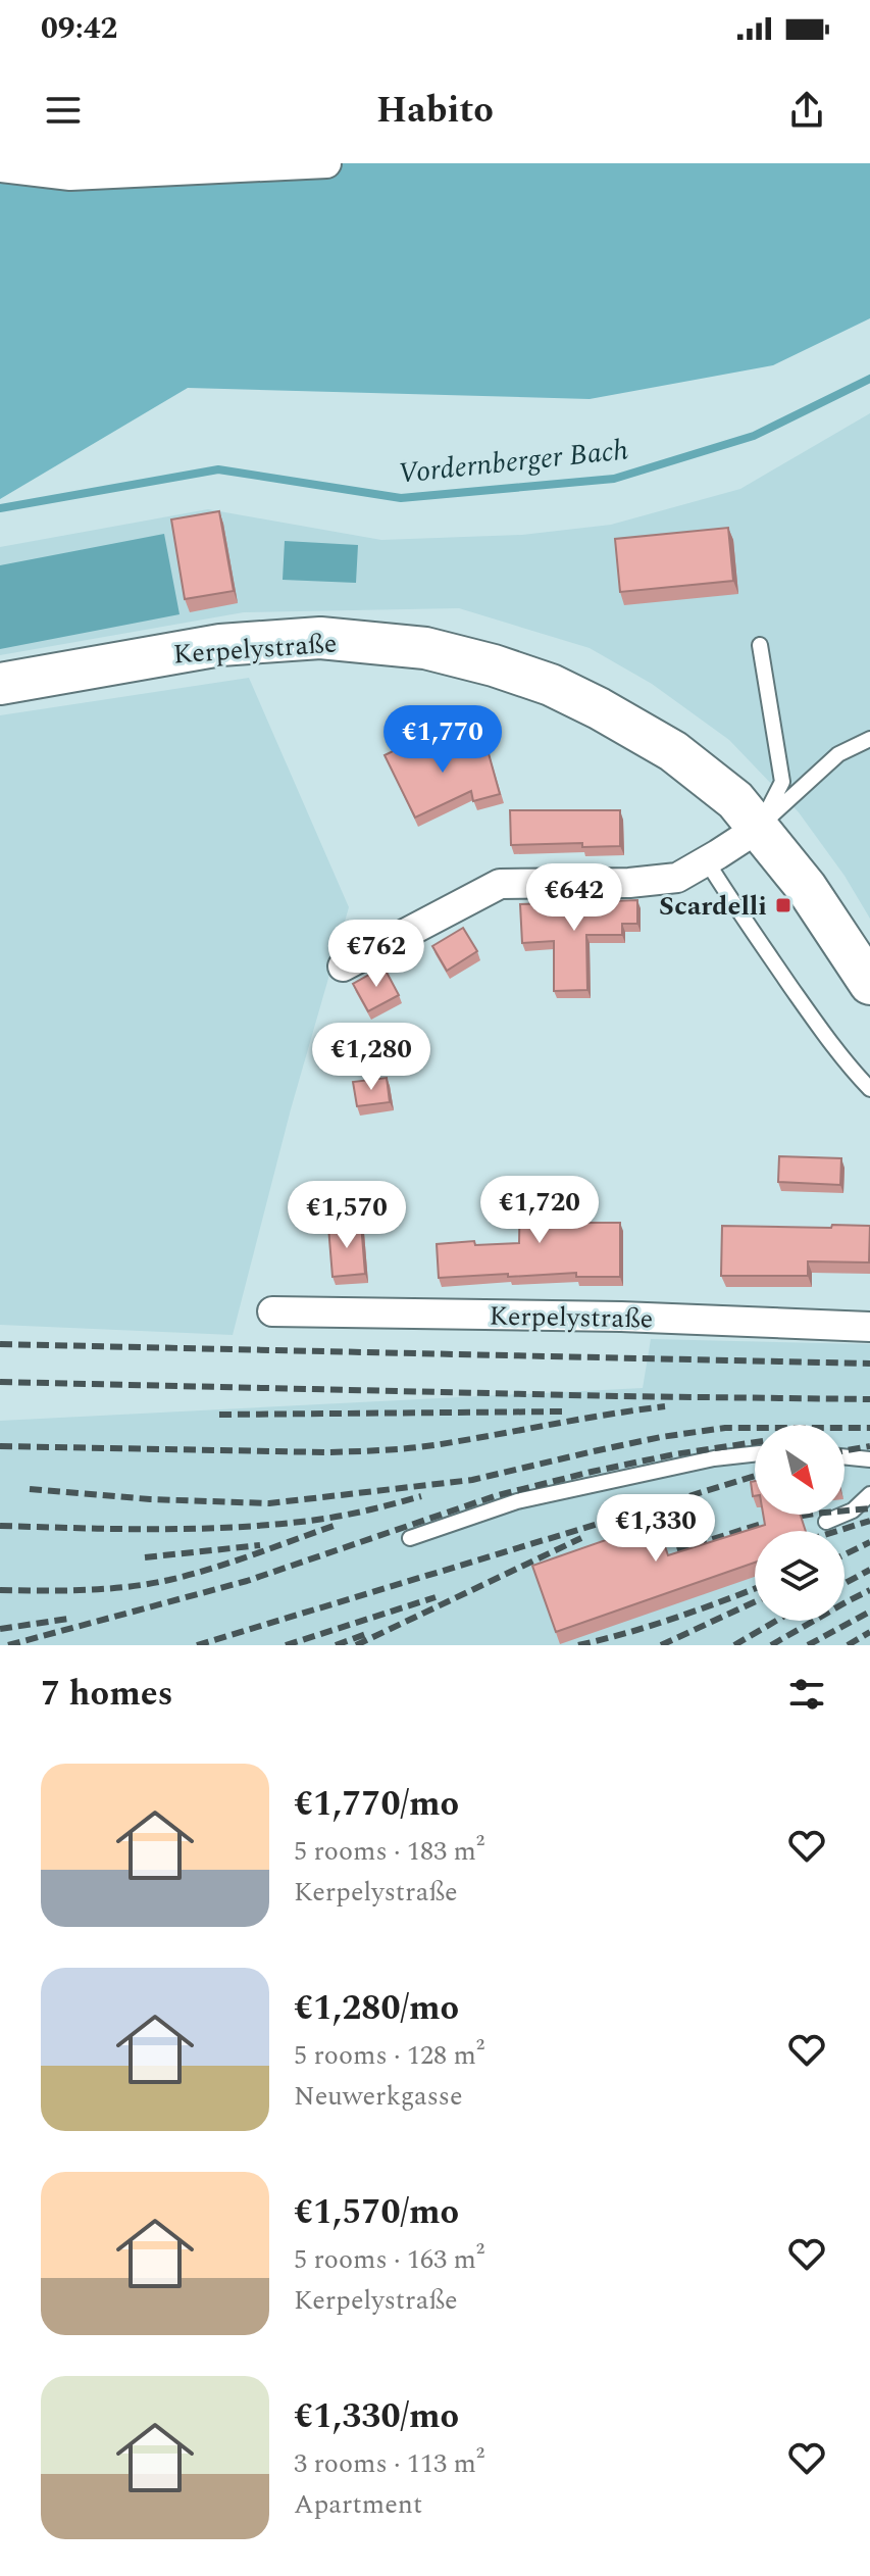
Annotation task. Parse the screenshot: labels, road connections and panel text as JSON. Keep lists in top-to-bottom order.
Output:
{
  "streets": {
    "main road": ["Kerpelystraße"]
  },
  "water": ["Vordernberger Bach"],
  "places": {
    "transit": ["Scardelli"]
  },
  "north": "bottom right",
  "page": {
    "status": "09:42",
    "header": "Habito",
    "price": [
      "€1,770",
      "€642",
      "€762",
      "€1,280",
      "€1,720",
      "€1,570",
      "€1,330"
    ],
    "heading": "7 homes",
    "list": [
      {
        "name": "€1,770/mo",
        "note": "5 rooms · 183 m² · Kerpelystraße"
      },
      {
        "name": "€1,280/mo",
        "note": "5 rooms · 128 m² · Neuwerkgasse"
      },
      {
        "name": "€1,570/mo",
        "note": "5 rooms · 163 m² · Kerpelystraße"
      },
      {
        "name": "€1,330/mo",
        "note": "3 rooms · 113 m² · Apartment"
      }
    ]
  }
}
